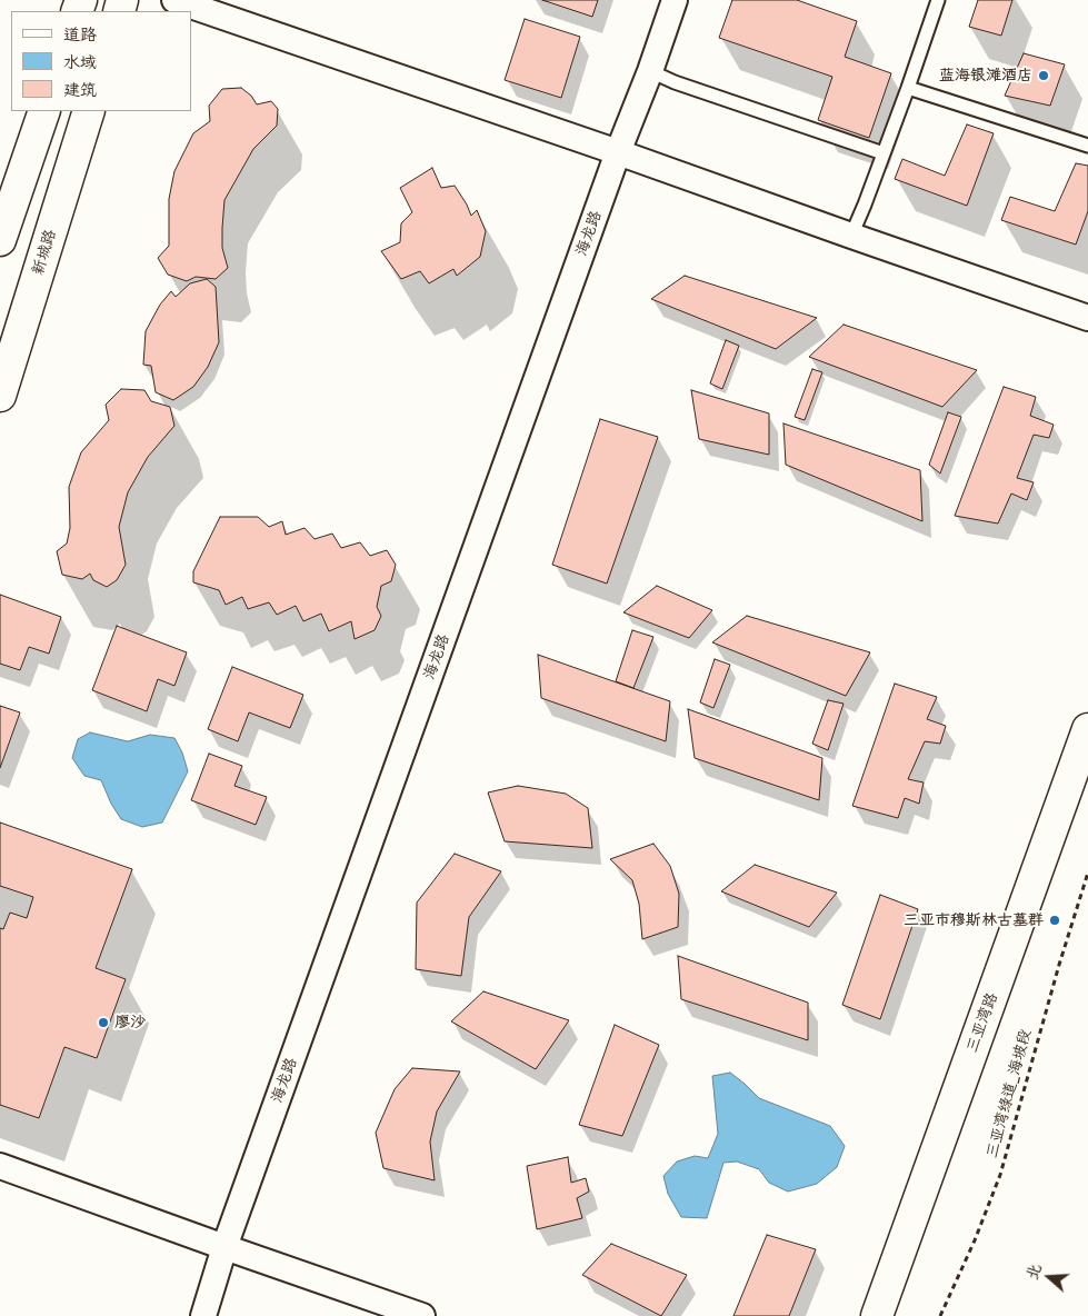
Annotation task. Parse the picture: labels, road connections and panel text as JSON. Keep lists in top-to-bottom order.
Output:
{
  "streets": {
    "main road": ["新城路", "三亚湾路"],
    "street": ["海龙路"],
    "path": ["三亚湾绿道_海坡段"]
  },
  "places": ["蓝海银滩酒店", "三亚市穆斯林古墓群", "廖沙"],
  "legend": ["道路", "水域", "建筑"],
  "north": "left"
}
